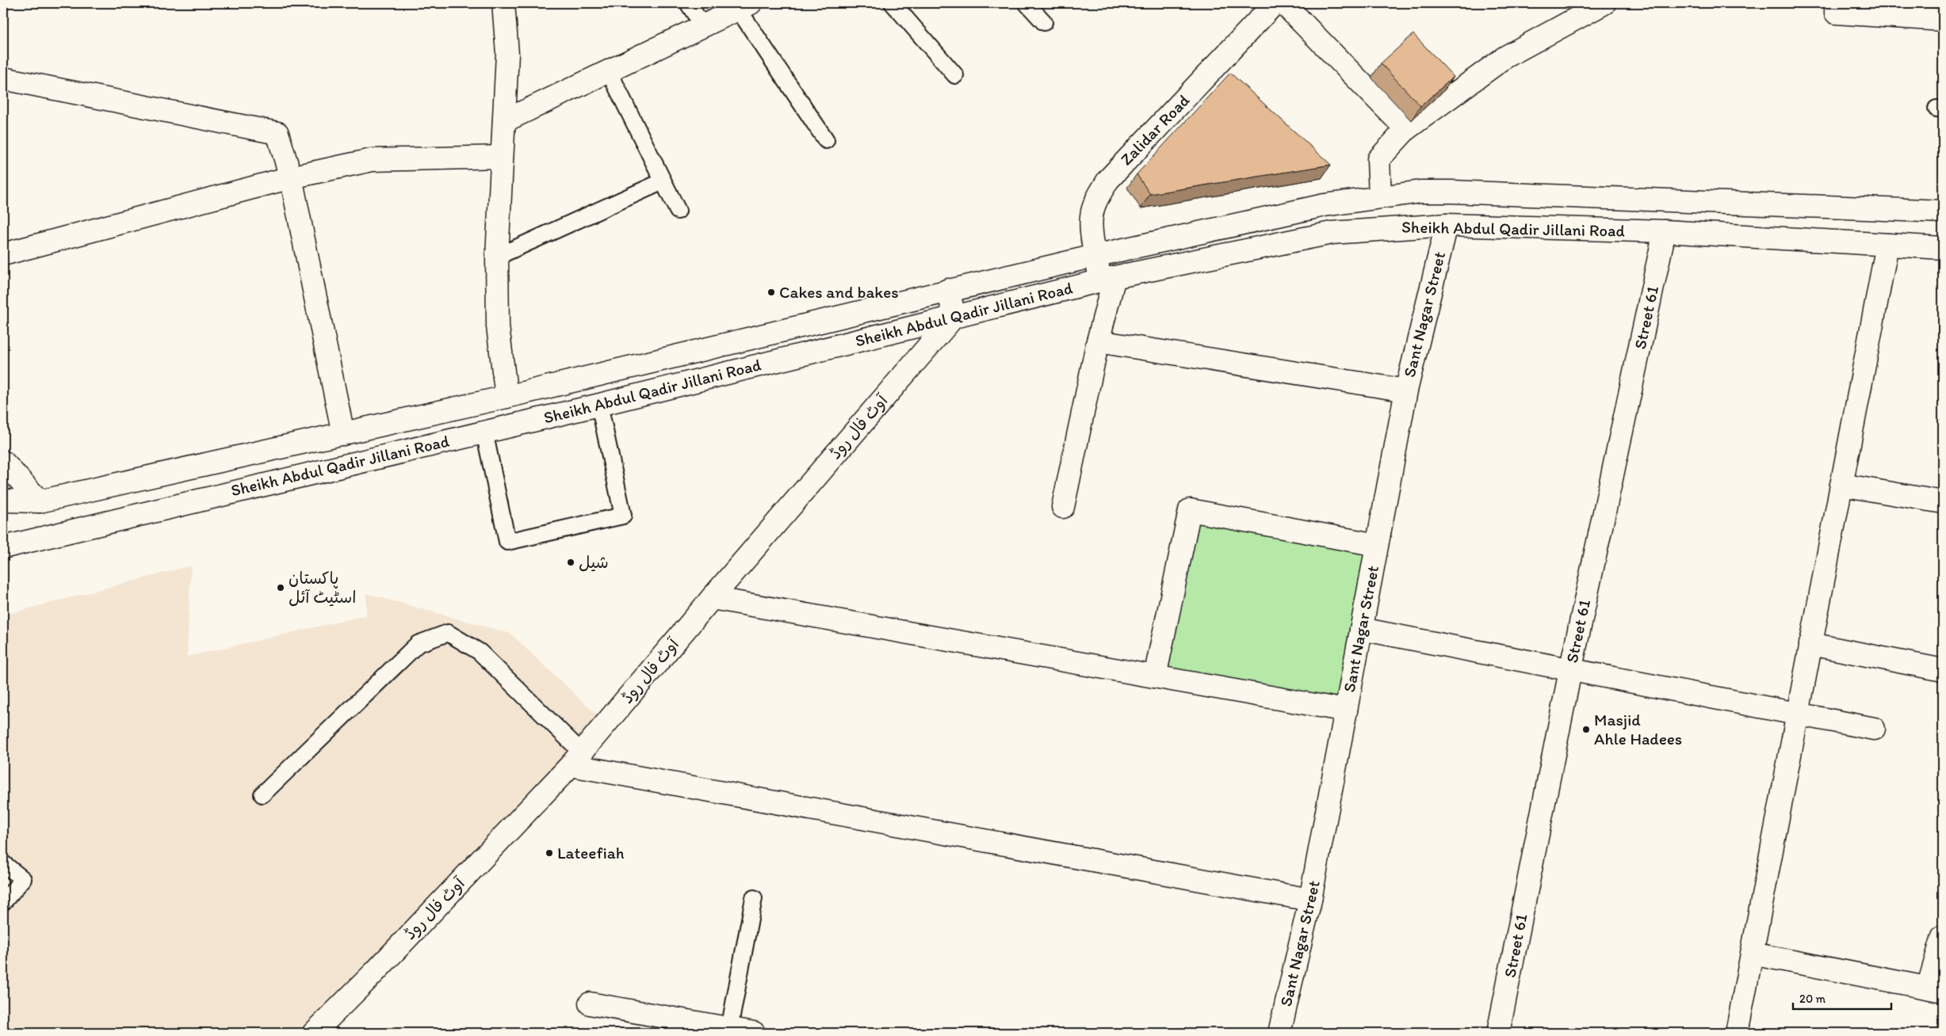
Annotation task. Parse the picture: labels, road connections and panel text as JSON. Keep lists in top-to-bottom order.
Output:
{
  "streets": {
    "street": [
      "Zalidar Road",
      "Sheikh Abdul Qadir Jillani Road",
      "Sant Nagar Street",
      "Street 61",
      "آوٹ فال روڈ"
    ]
  },
  "crossings": [
    ["Zalidar Road", "Sheikh Abdul Qadir Jillani Road"],
    ["Sheikh Abdul Qadir Jillani Road", "Sant Nagar Street"],
    ["Sheikh Abdul Qadir Jillani Road", "Street 61"],
    ["Sheikh Abdul Qadir Jillani Road", "آوٹ فال روڈ"]
  ],
  "places": [
    "Cakes and bakes",
    "شیل",
    "پاکستان اسٹیٹ آئل",
    "Masjid Ahle Hadees",
    "Lateefiah"
  ],
  "scale_bar": "20 m"
}
